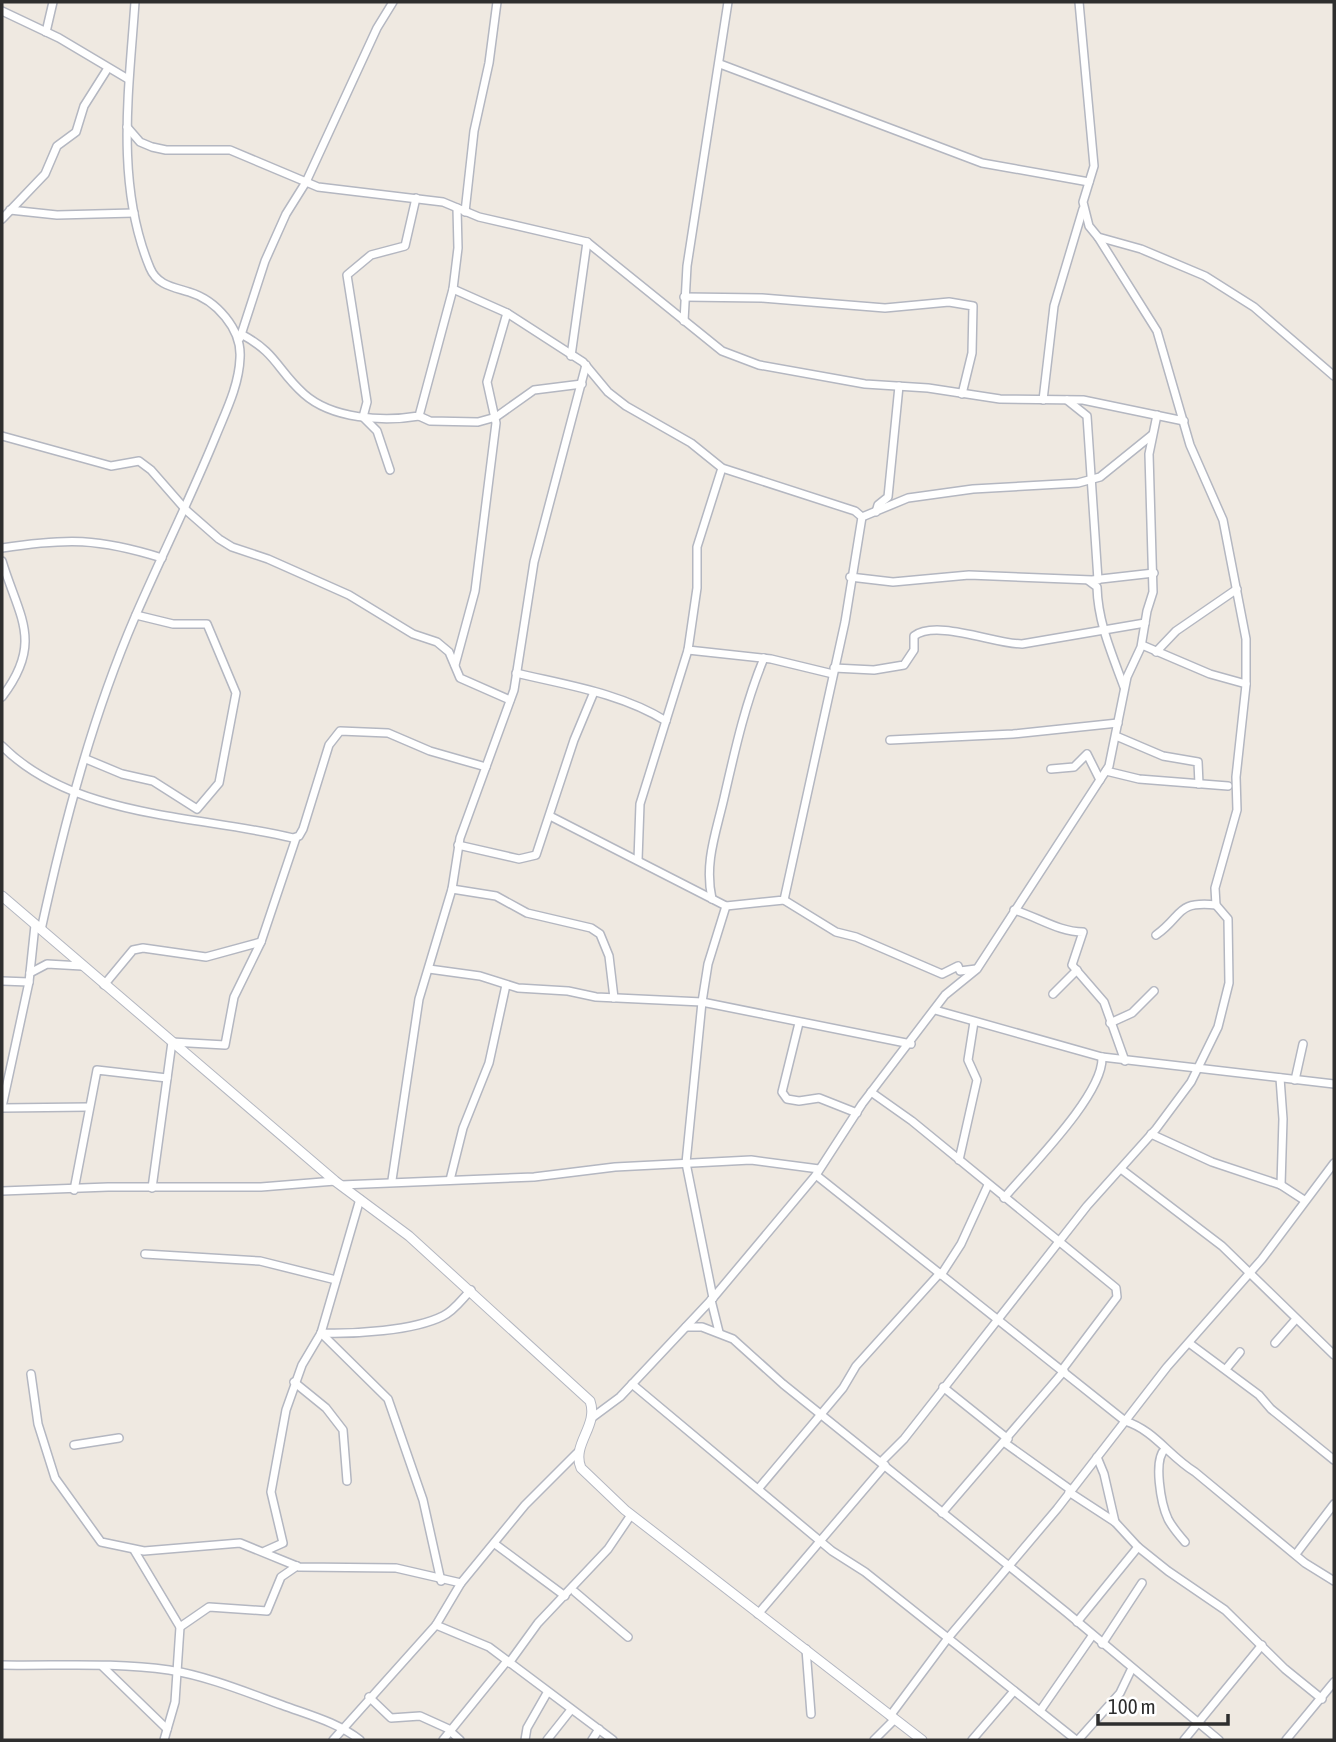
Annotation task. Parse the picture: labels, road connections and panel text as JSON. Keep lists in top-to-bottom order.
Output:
{
  "scale_bar": "100 m"
}
